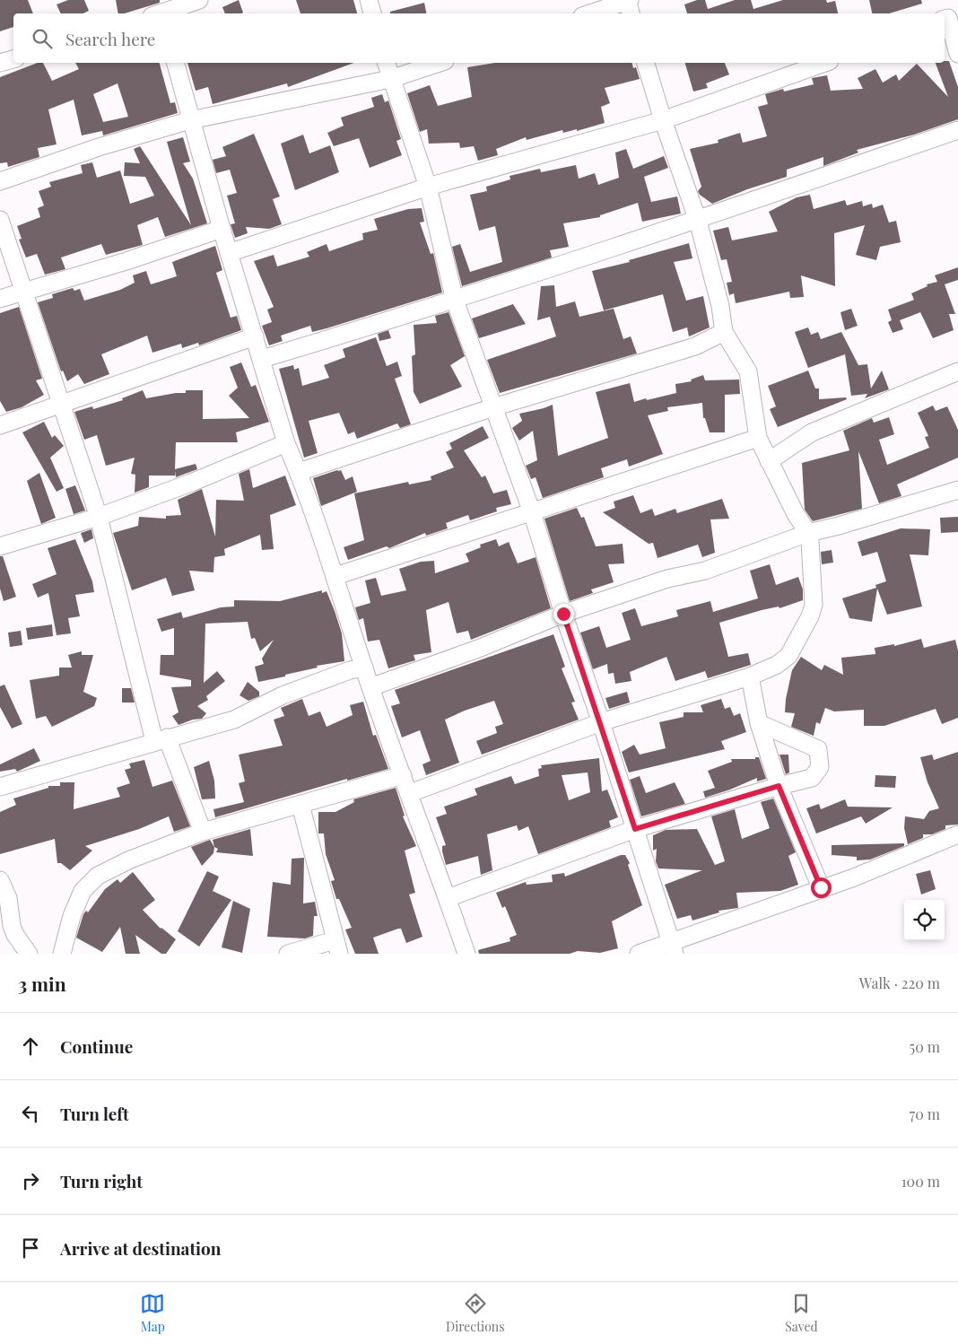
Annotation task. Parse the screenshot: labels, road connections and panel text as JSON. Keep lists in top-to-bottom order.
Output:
{
  "page": {
    "search": "Search here",
    "heading": ["3 min", "Walk · 220 m"],
    "list": [
      ["Continue", "50 m"],
      ["Turn left", "70 m"],
      ["Turn right", "100 m"],
      "Arrive at destination"
    ],
    "nav": ["Map", "Directions", "Saved"]
  }
}
